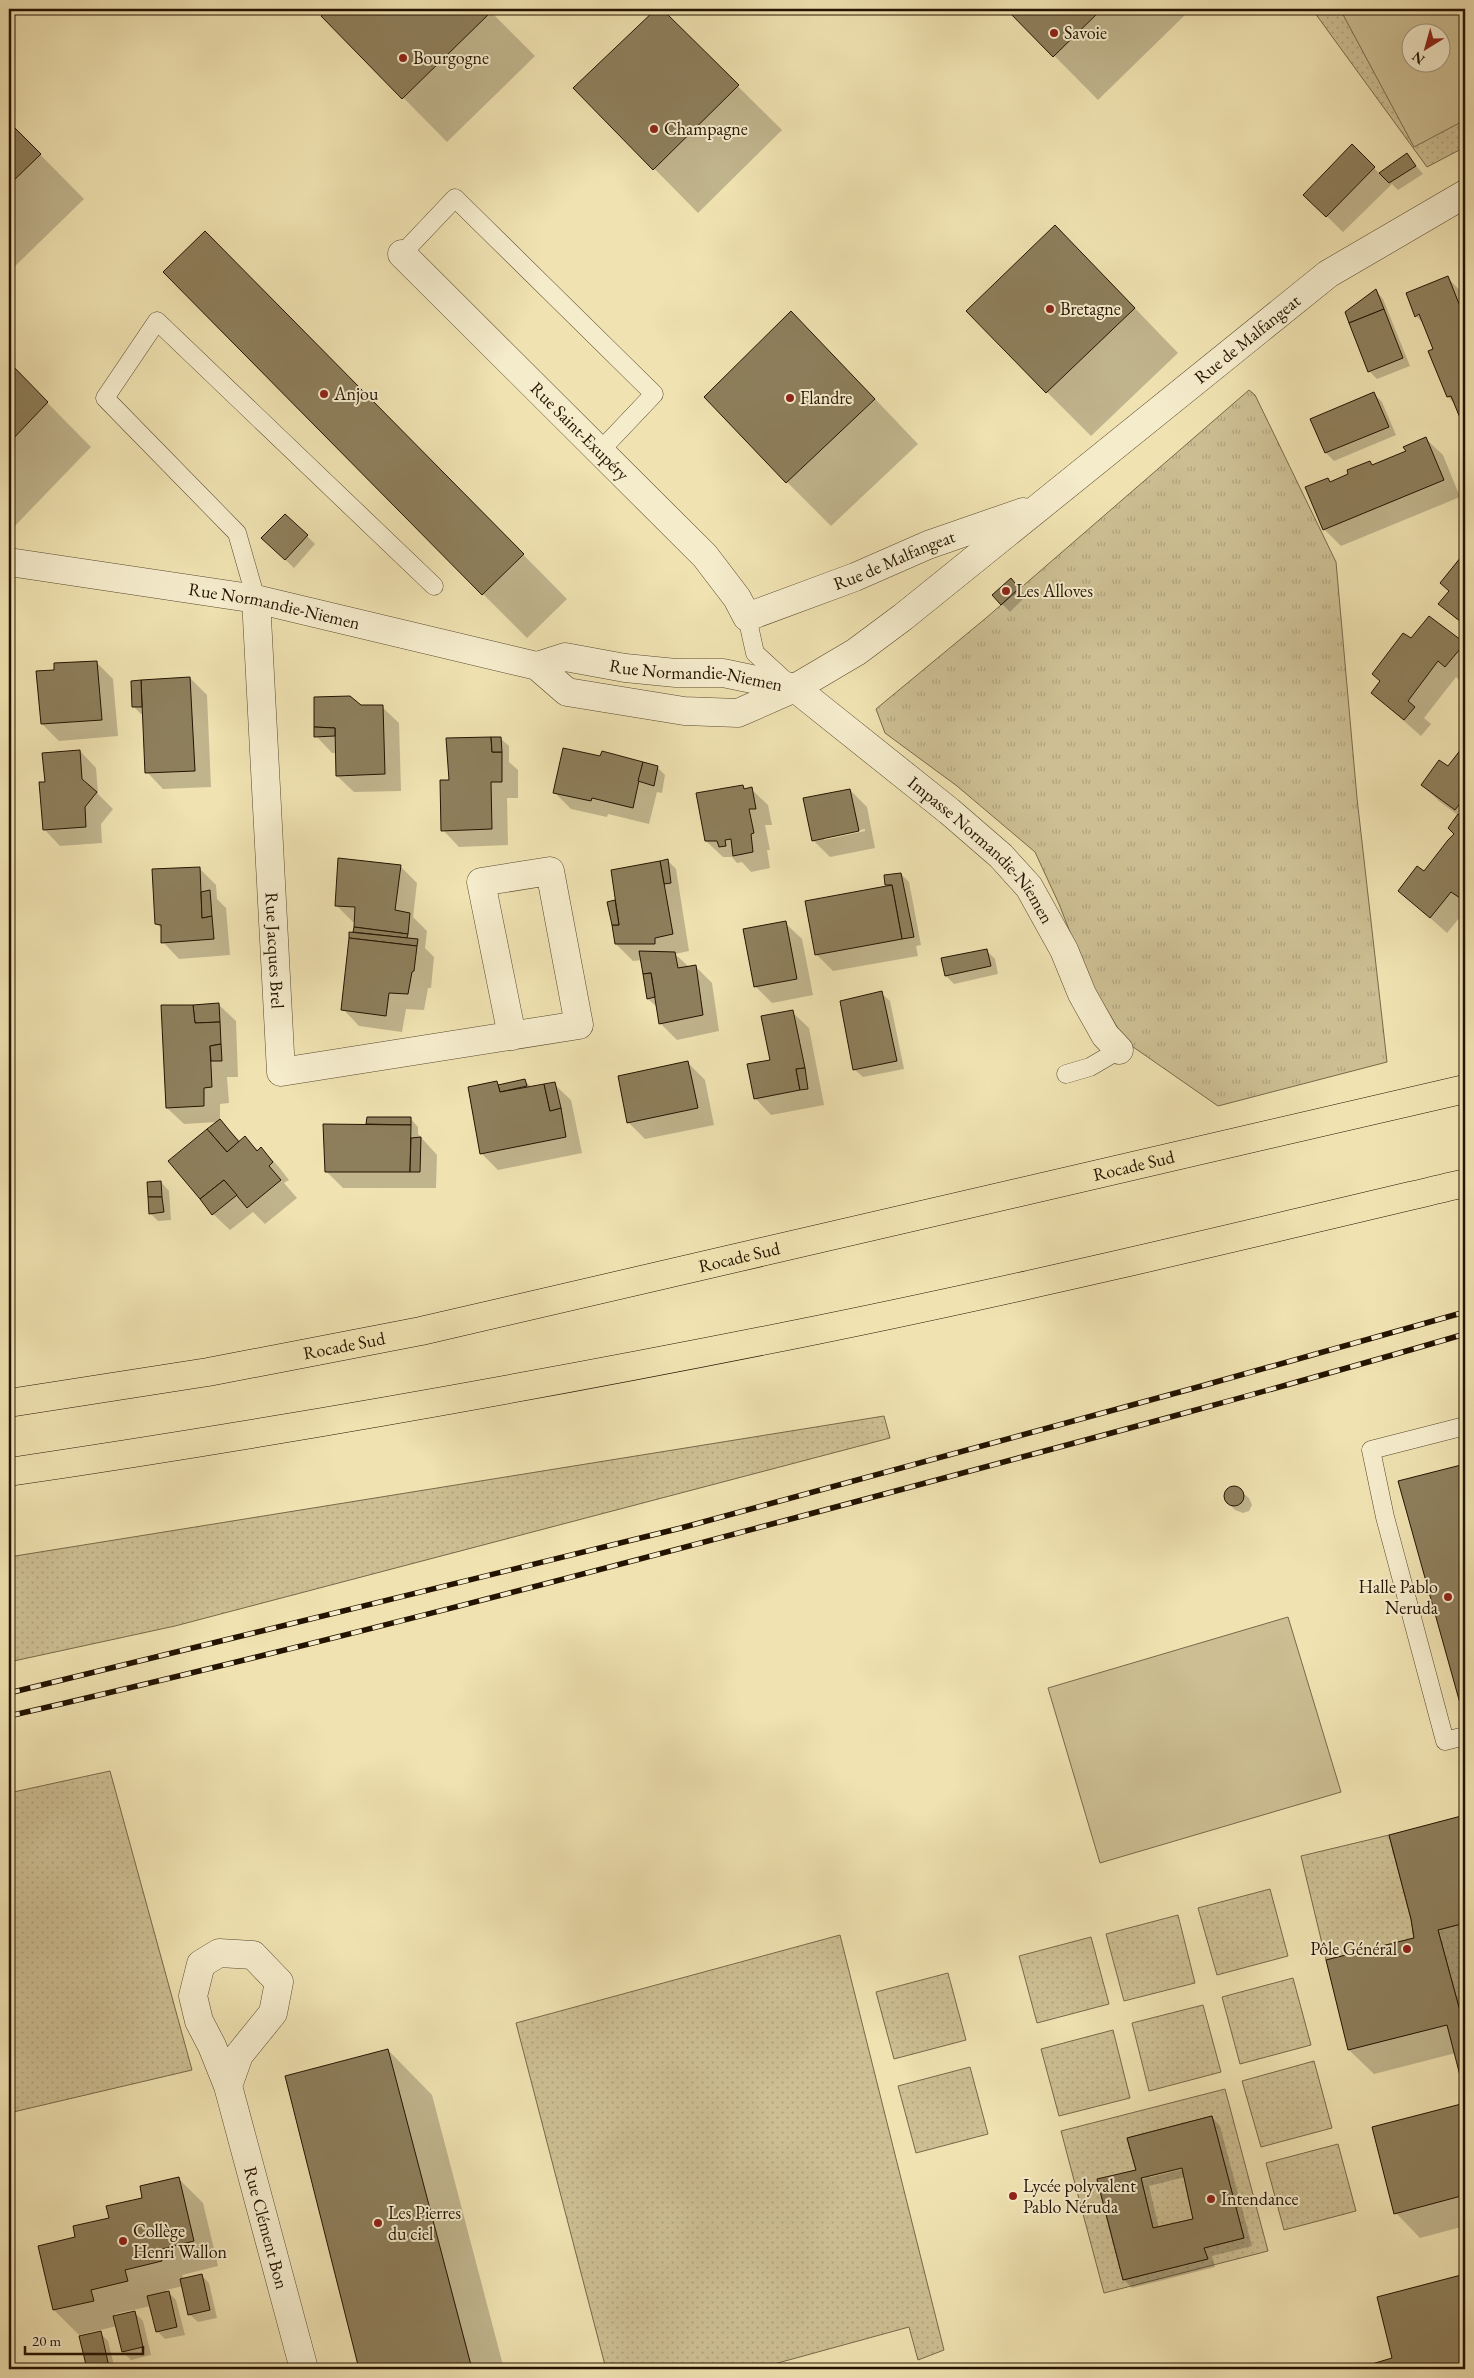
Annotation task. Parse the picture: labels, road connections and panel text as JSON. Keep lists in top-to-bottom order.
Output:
{
  "streets": {
    "highway": ["Rocade Sud"],
    "street": [
      "Rue de Malfangeat",
      "Rue Saint-Exupéry",
      "Rue Normandie-Niemen",
      "Impasse Normandie-Niemen",
      "Rue Jacques Brel",
      "Rue Clément Bon"
    ]
  },
  "crossings": [
    ["Rue de Malfangeat", "Rue Saint-Exupéry"],
    ["Rue de Malfangeat", "Rue Normandie-Niemen"],
    ["Rue de Malfangeat", "Impasse Normandie-Niemen"],
    ["Rue Normandie-Niemen", "Impasse Normandie-Niemen"],
    ["Rue Normandie-Niemen", "Rue Jacques Brel"]
  ],
  "places": [
    "Savoie",
    "Bourgogne",
    "Champagne",
    "Bretagne",
    "Anjou",
    "Flandre",
    "Les Alloves",
    "Halle Pablo Neruda",
    "Pôle Général",
    "Lycée polyvalent Pablo Néruda",
    "Intendance",
    "Les Pierres du ciel",
    "Collège Henri Wallon"
  ],
  "scale_bar": "20 m",
  "north": "bottom left"
}
